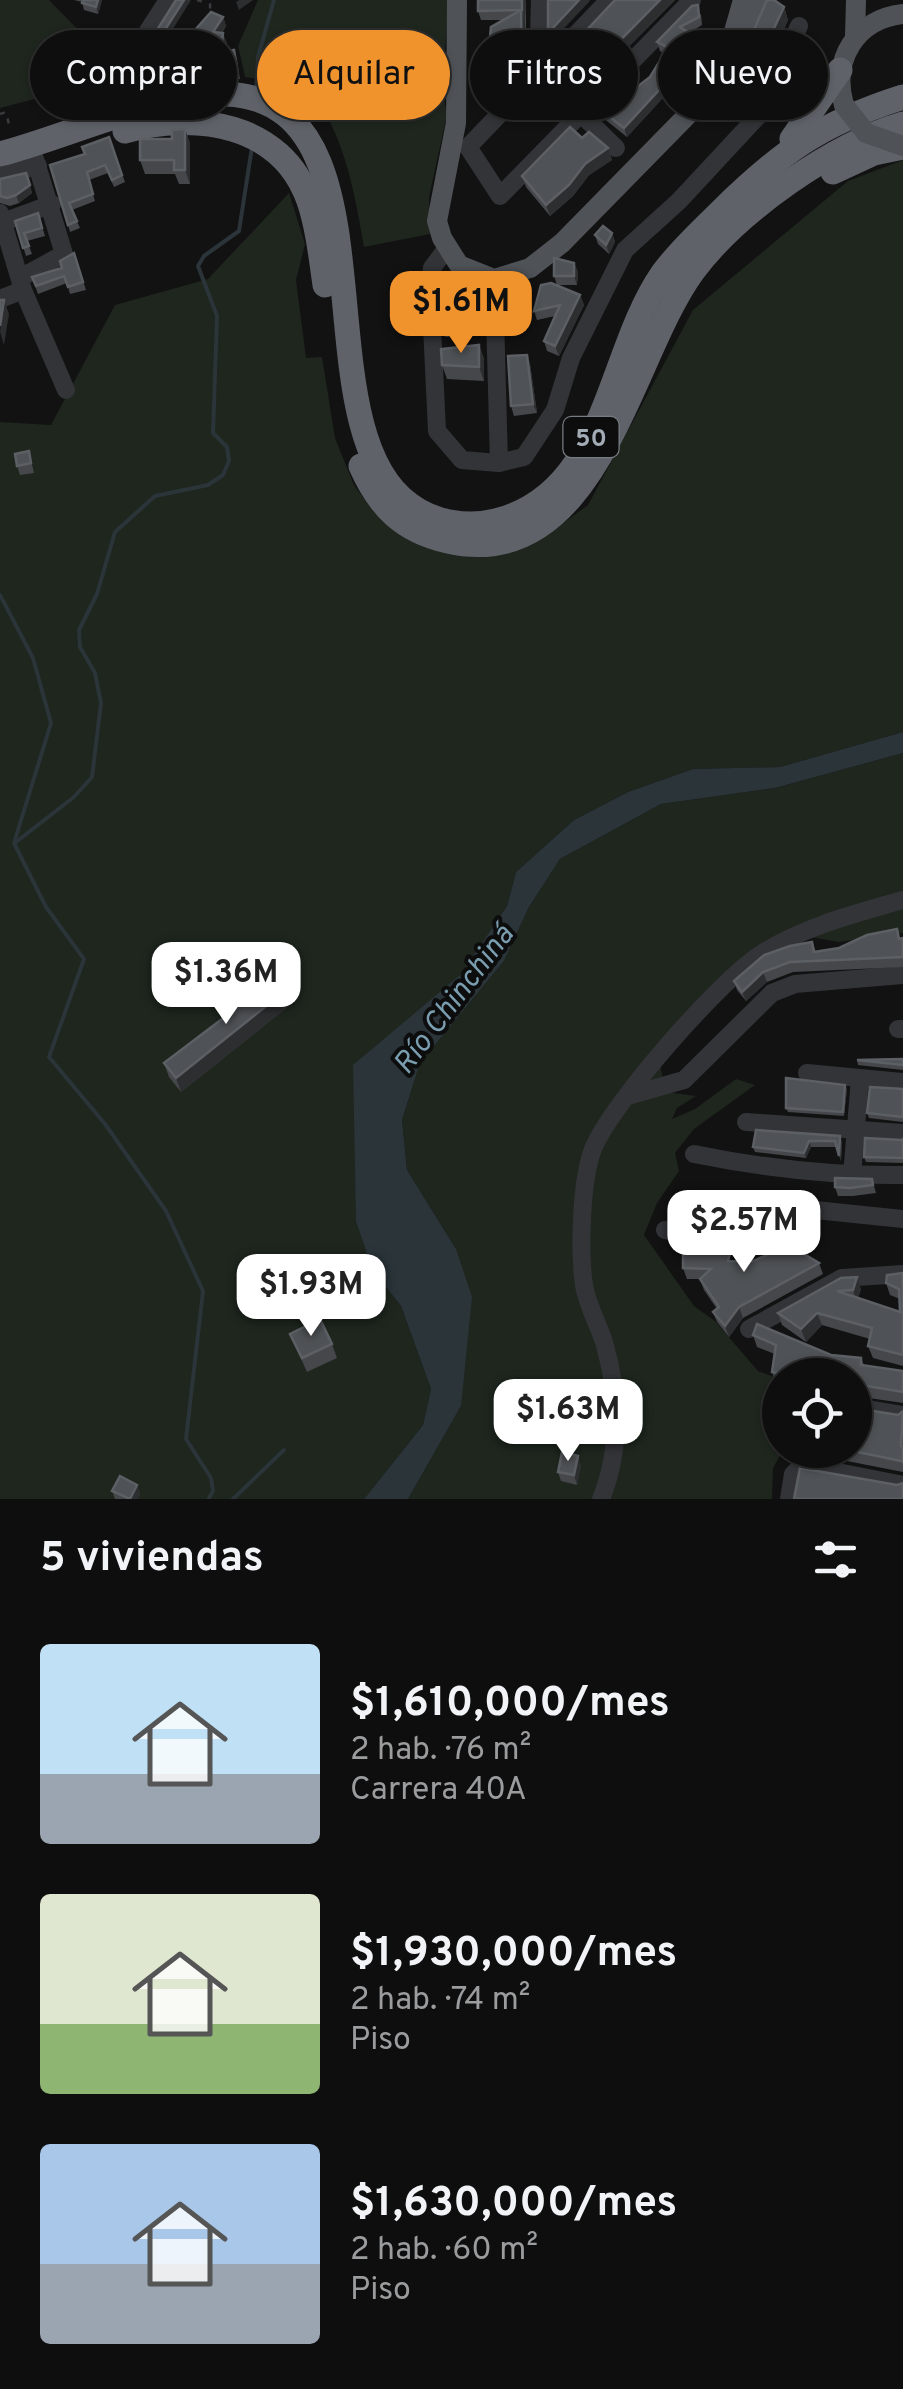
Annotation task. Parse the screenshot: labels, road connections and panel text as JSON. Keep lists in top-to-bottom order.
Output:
{
  "streets": {
    "highway": ["50"]
  },
  "water": ["Río Chinchiná"],
  "page": {
    "chip": [
      "Comprar",
      "Alquilar",
      "Filtros",
      "Nuevo"
    ],
    "price": [
      "$1.61M",
      "$1.36M",
      "$2.57M",
      "$1.93M",
      "$1.63M"
    ],
    "heading": "5 viviendas",
    "list": [
      {
        "name": "$1,610,000/mes",
        "note": "2 hab. · 76 m² · Carrera 40A"
      },
      {
        "name": "$1,930,000/mes",
        "note": "2 hab. · 74 m² · Piso"
      },
      {
        "name": "$1,630,000/mes",
        "note": "2 hab. · 60 m² · Piso"
      }
    ]
  }
}
